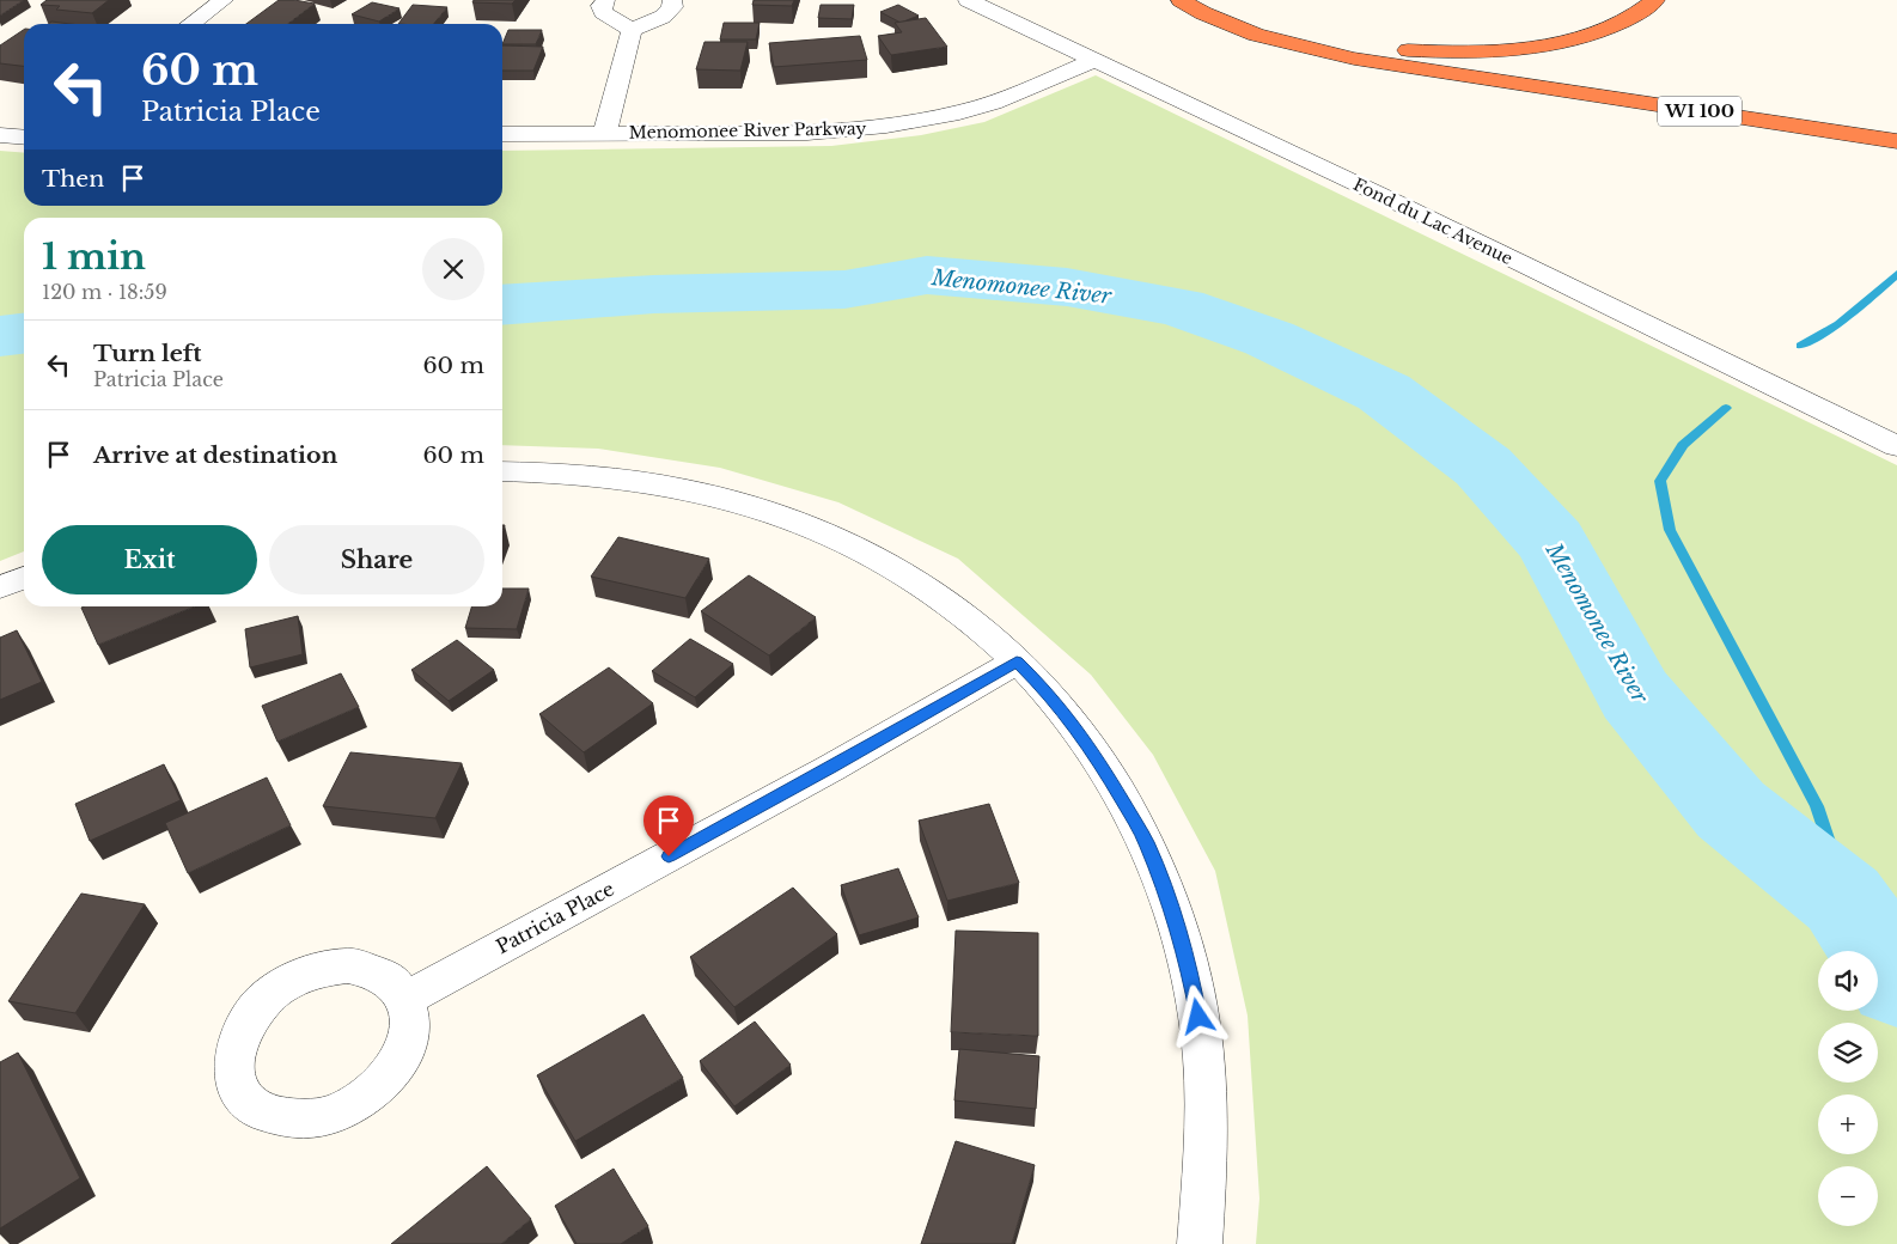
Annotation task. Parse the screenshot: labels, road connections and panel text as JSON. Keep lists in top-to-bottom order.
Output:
{
  "streets": {
    "highway": ["WI 100"],
    "street": ["Menomonee River Parkway", "Fond du Lac Avenue", "Patricia Place"]
  },
  "crossings": [
    ["Menomonee River Parkway", "Fond du Lac Avenue"]
  ],
  "water": ["Menomonee River"],
  "page": {
    "turn": ["60 m", "Patricia Place"],
    "then": "Then",
    "heading": ["1 min", "120 m · 18:59"],
    "list": [
      {
        "name": "Turn left",
        "note": "Patricia Place",
        "value": "60 m"
      },
      {
        "name": "Arrive at destination",
        "value": "60 m"
      }
    ],
    "buttons": ["Exit", "Share"],
    "map_buttons": ["+", "−"]
  }
}
